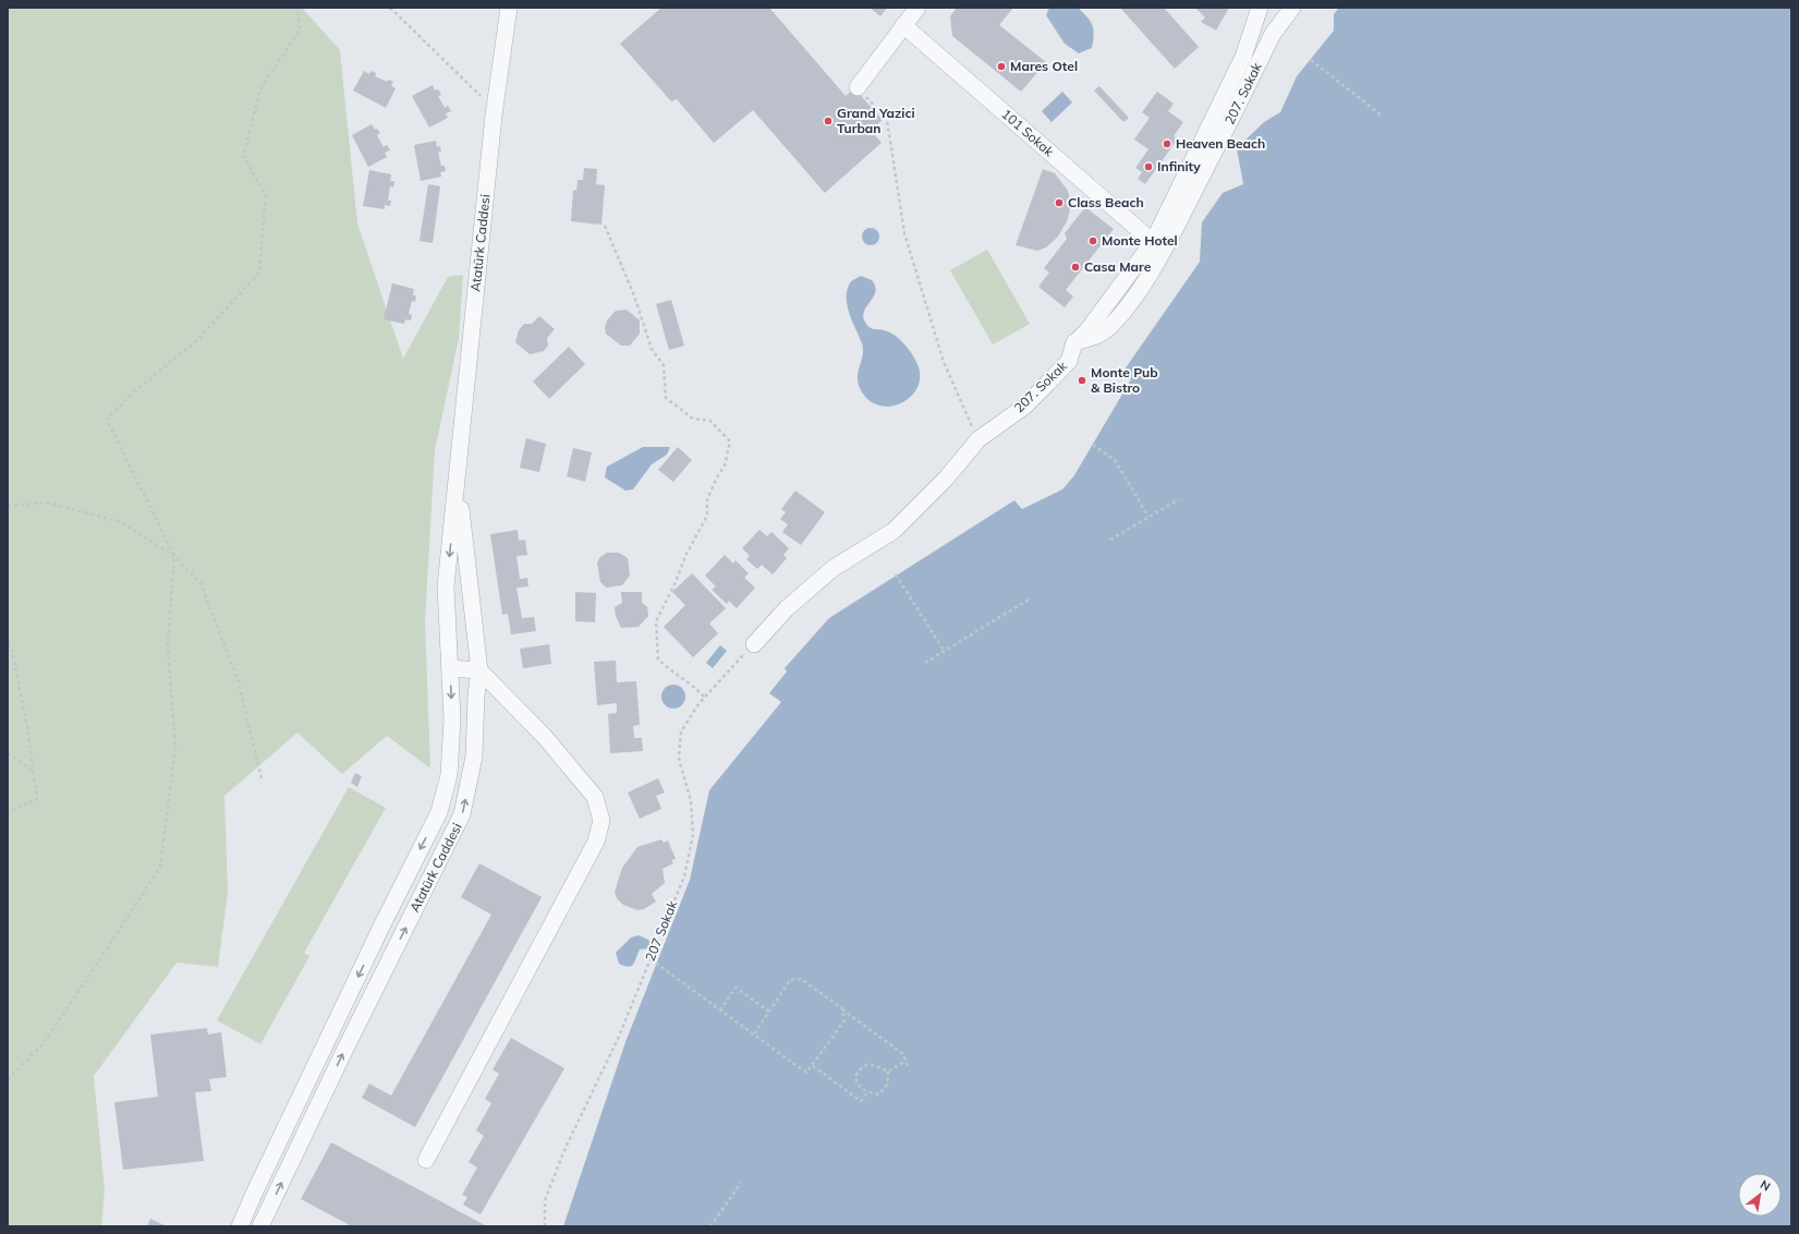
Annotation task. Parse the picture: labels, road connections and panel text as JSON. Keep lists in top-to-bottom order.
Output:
{
  "streets": {
    "street": ["207. Sokak", "101 Sokak", "Atatürk Caddesi"],
    "path": ["207 Sokak"]
  },
  "crossings": [
    ["207. Sokak", "207 Sokak"]
  ],
  "places": [
    "Mares Otel",
    "Grand Yazici Turban",
    "Heaven Beach",
    "Infinity",
    "Class Beach",
    "Monte Hotel",
    "Casa Mare",
    "Monte Pub & Bistro"
  ],
  "north": "top right"
}
